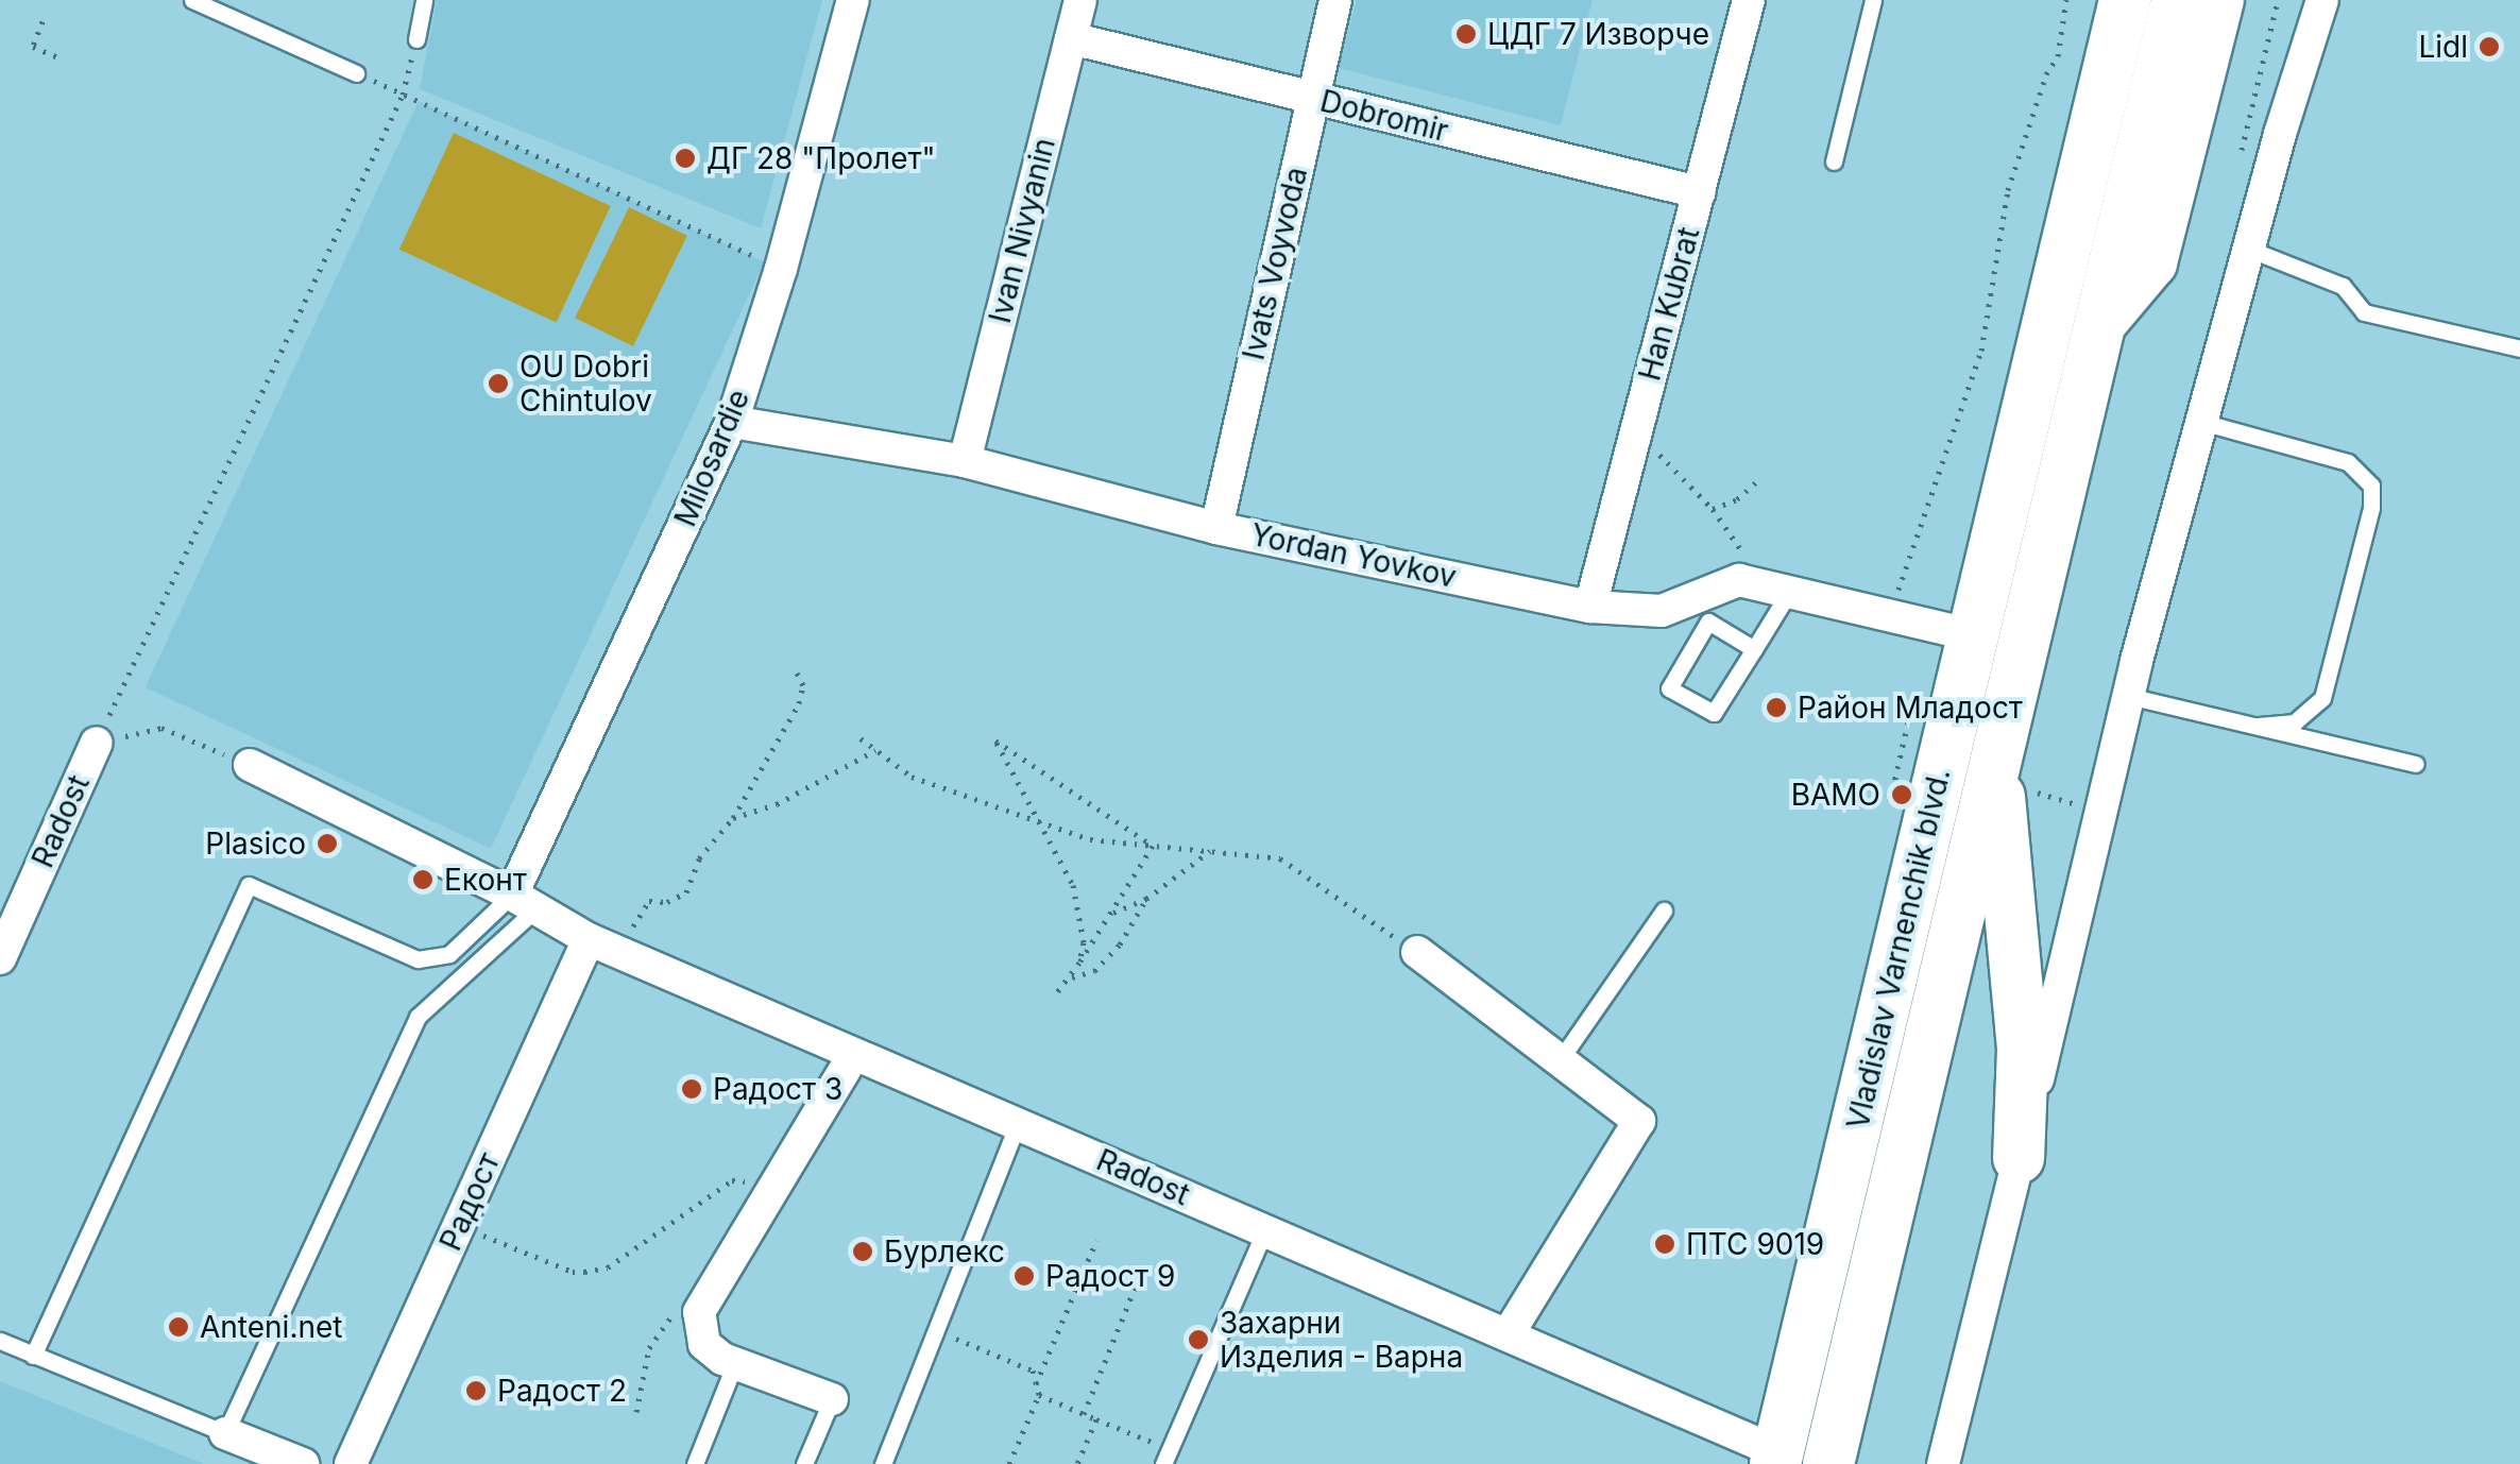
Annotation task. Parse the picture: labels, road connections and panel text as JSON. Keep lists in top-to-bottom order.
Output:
{
  "streets": {
    "main road": ["Vladislav Varnenchik blvd."],
    "street": [
      "Dobromir",
      "Ivan Nivyanin",
      "Ivats Voyvoda",
      "Han Kubrat",
      "Milosardie",
      "Yordan Yovkov",
      "Radost",
      "Радост"
    ]
  },
  "crossings": [
    ["Dobromir", "Ivan Nivyanin"],
    ["Dobromir", "Ivats Voyvoda"],
    ["Dobromir", "Han Kubrat"],
    ["Ivan Nivyanin", "Yordan Yovkov"],
    ["Ivats Voyvoda", "Yordan Yovkov"],
    ["Han Kubrat", "Yordan Yovkov"],
    ["Milosardie", "Yordan Yovkov"],
    ["Milosardie", "Radost"],
    ["Yordan Yovkov", "Vladislav Varnenchik blvd."],
    ["Radost", "Vladislav Varnenchik blvd."],
    ["Radost", "Радост"]
  ],
  "places": [
    "ЦДГ 7 Изворче",
    "Lidl",
    "ДГ 28 \"Пролет\"",
    "OU Dobri Chintulov",
    "Район Младост",
    "ВАМО",
    "Plasico",
    "Еконт",
    "Радост 3",
    "ПТС 9019",
    "Бурлекс",
    "Радост 9",
    "Anteni.net",
    "Захарни Изделия - Варна",
    "Радост 2"
  ]
}
